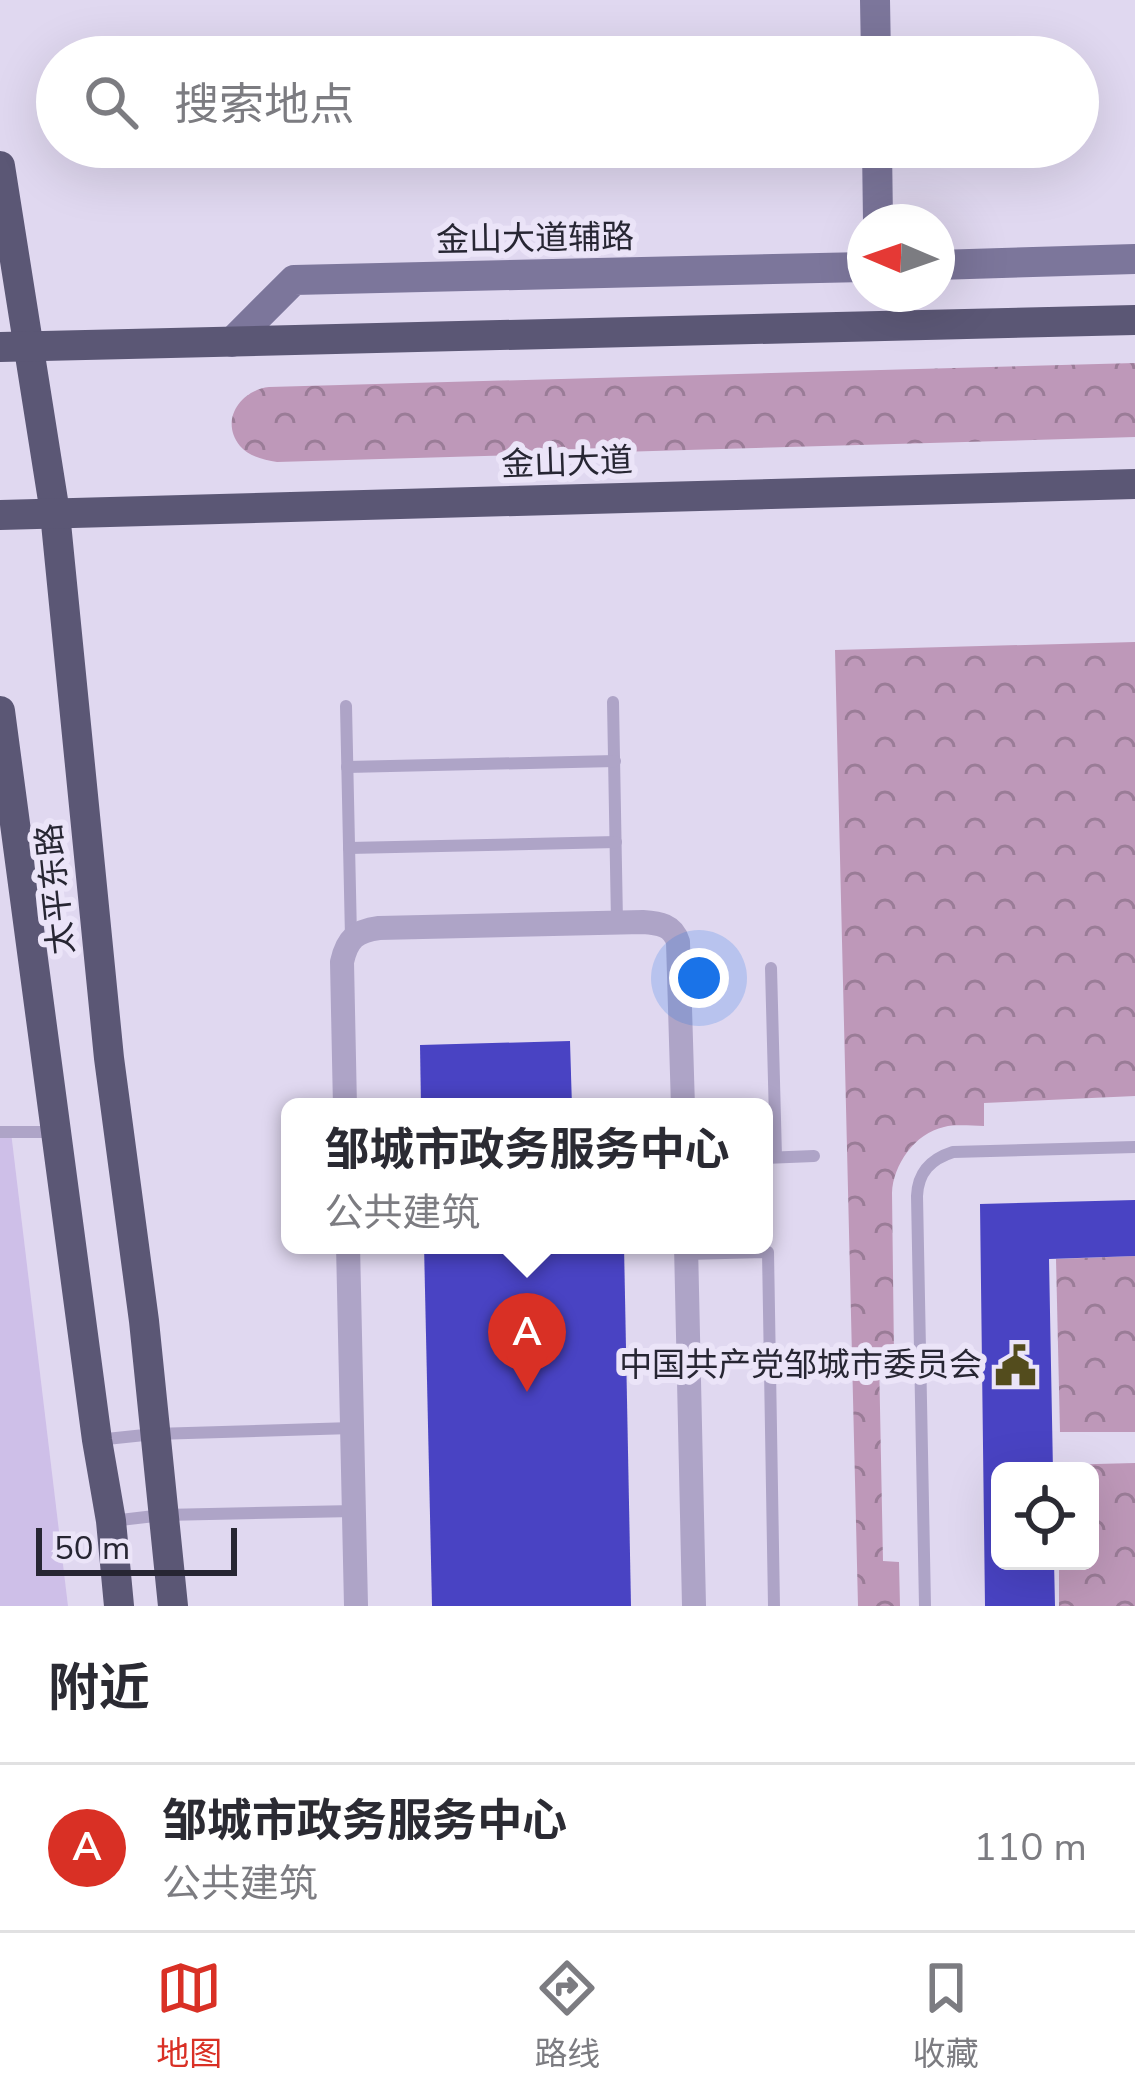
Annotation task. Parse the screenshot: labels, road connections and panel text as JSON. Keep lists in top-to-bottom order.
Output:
{
  "streets": {
    "main road": ["金山大道", "太平东路"],
    "street": ["金山大道辅路"]
  },
  "crossings": [
    ["金山大道", "太平东路"]
  ],
  "places": {
    "public building": ["中国共产党邹城市委员会"]
  },
  "scale_bar": "50 m",
  "north": "left",
  "page": {
    "search": "搜索地点",
    "popup": ["邹城市政务服务中心", "公共建筑"],
    "pins": "A",
    "scale": "50 m",
    "heading": "附近",
    "list": [
      {
        "mark": "A",
        "name": "邹城市政务服务中心",
        "note": "公共建筑",
        "value": "110 m"
      }
    ],
    "nav": ["地图", "路线", "收藏"]
  }
}
